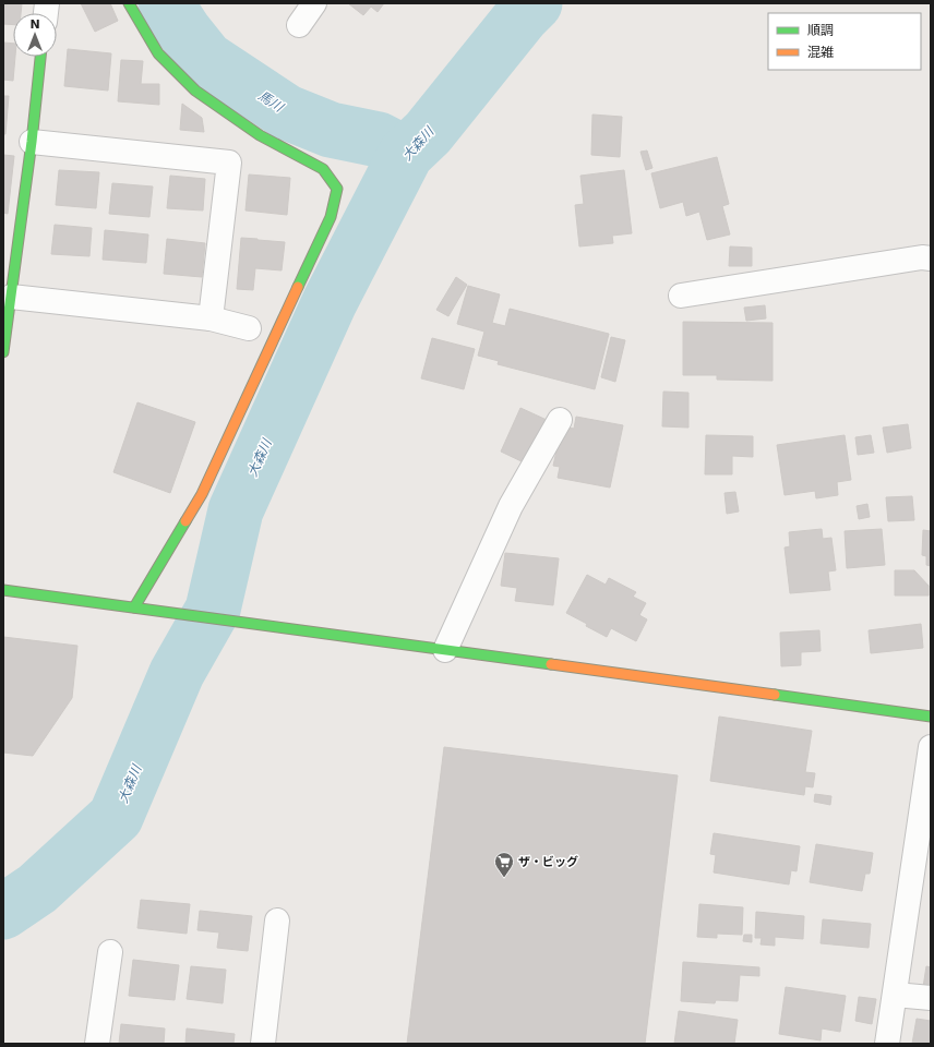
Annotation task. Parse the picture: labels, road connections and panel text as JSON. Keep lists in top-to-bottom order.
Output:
{
  "water": ["馬川", "大森川"],
  "places": {
    "supermarket": ["ザ・ビッグ"]
  },
  "legend": ["順調", "混雑"],
  "north": "top"
}
